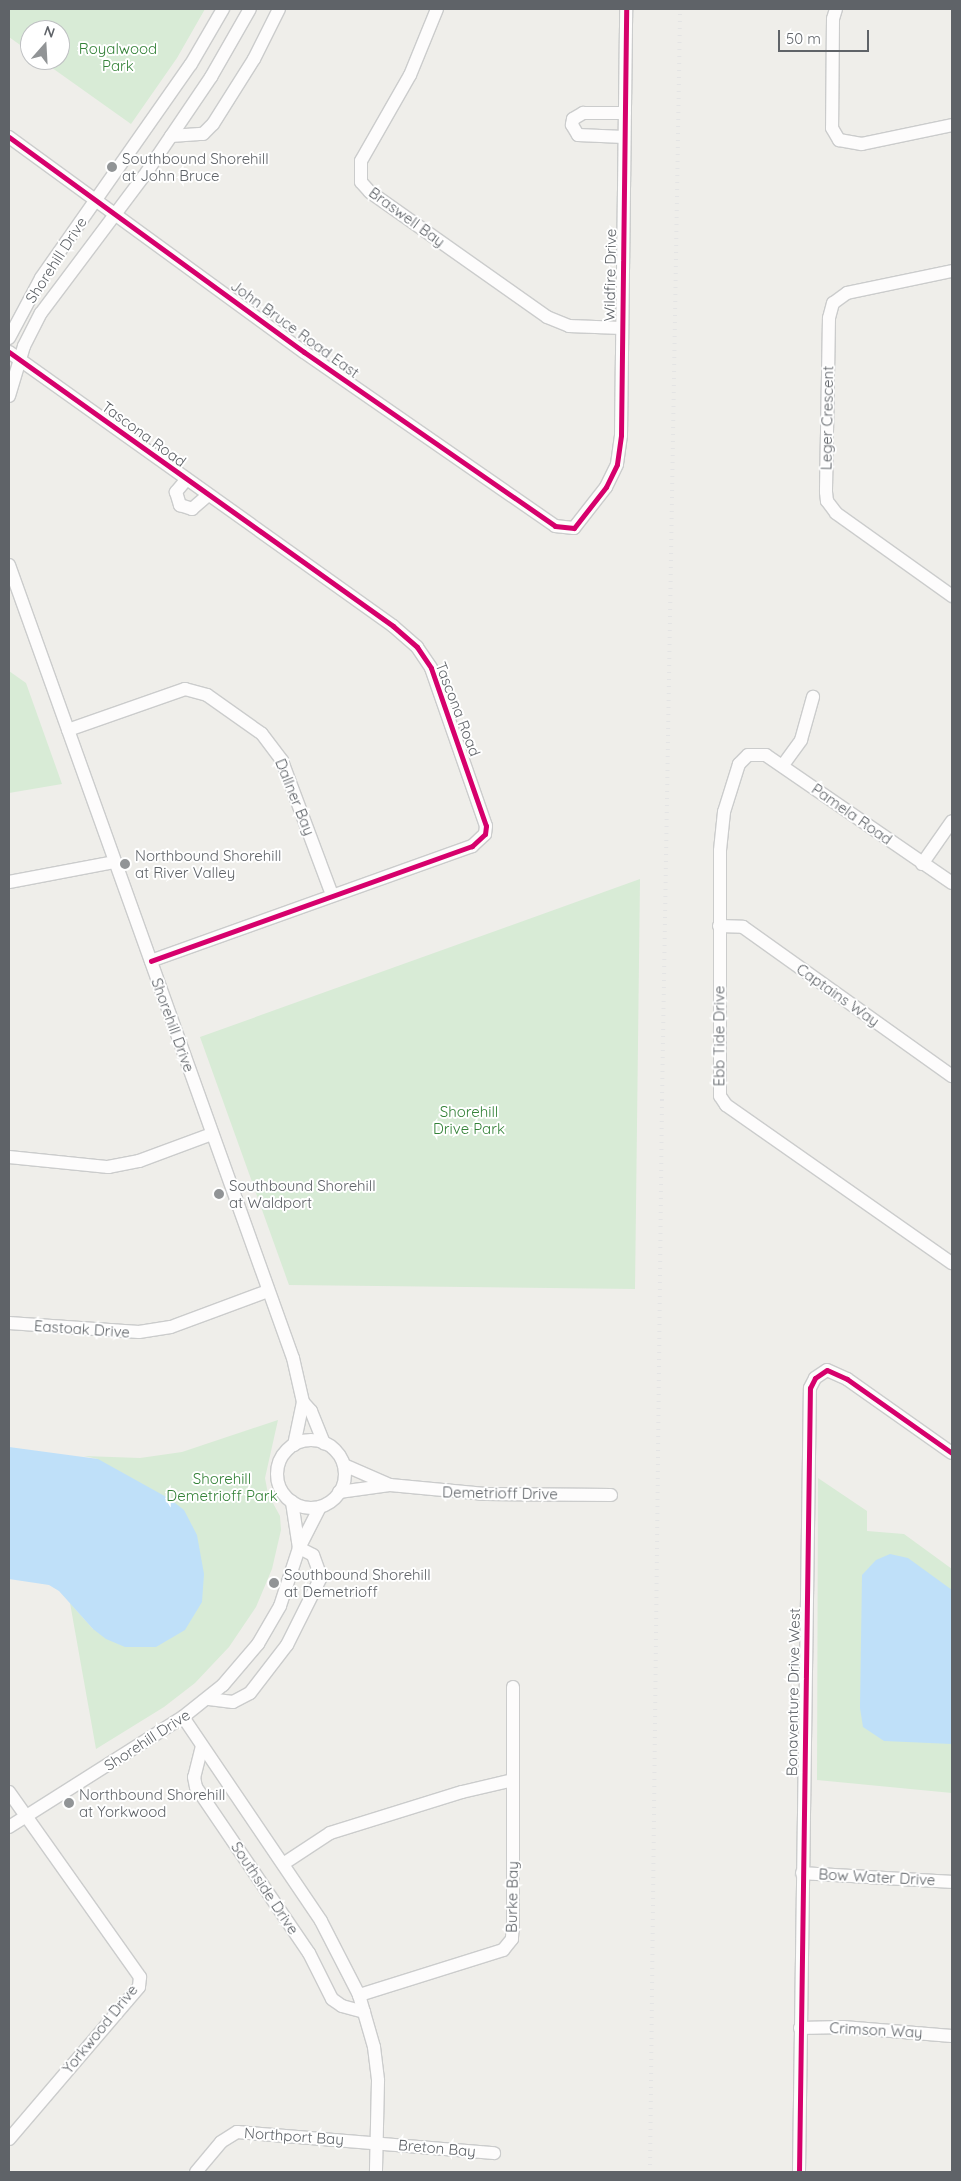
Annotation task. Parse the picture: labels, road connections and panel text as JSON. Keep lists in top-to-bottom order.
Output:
{
  "streets": {
    "street": [
      "Braswell Bay",
      "Shorehill Drive",
      "Wildfire Drive",
      "John Bruce Road East",
      "Leger Crescent",
      "Tascona Road",
      "Dallner Bay",
      "Pamela Road",
      "Captains Way",
      "Ebb Tide Drive",
      "Eastoak Drive",
      "Demetrioff Drive",
      "Bonaventure Drive West",
      "Bow Water Drive",
      "Southside Drive",
      "Burke Bay",
      "Yorkwood Drive",
      "Crimson Way",
      "Northport Bay",
      "Breton Bay"
    ]
  },
  "crossings": [
    ["Braswell Bay", "Wildfire Drive"],
    ["Shorehill Drive", "John Bruce Road East"],
    ["Shorehill Drive", "Tascona Road"],
    ["Shorehill Drive", "Dallner Bay"],
    ["Shorehill Drive", "Eastoak Drive"],
    ["Shorehill Drive", "Demetrioff Drive"],
    ["Shorehill Drive", "Southside Drive"],
    ["Shorehill Drive", "Yorkwood Drive"],
    ["Wildfire Drive", "John Bruce Road East"],
    ["Tascona Road", "Dallner Bay"],
    ["Pamela Road", "Ebb Tide Drive"],
    ["Captains Way", "Ebb Tide Drive"],
    ["Bonaventure Drive West", "Bow Water Drive"],
    ["Bonaventure Drive West", "Crimson Way"],
    ["Southside Drive", "Burke Bay"],
    ["Southside Drive", "Northport Bay"],
    ["Southside Drive", "Breton Bay"],
    ["Northport Bay", "Breton Bay"]
  ],
  "parks": ["Royalwood Park", "Shorehill Drive Park", "Shorehill Demetrioff Park"],
  "places": [
    "Southbound Shorehill at John Bruce",
    "Northbound Shorehill at River Valley",
    "Southbound Shorehill at Waldport",
    "Southbound Shorehill at Demetrioff",
    "Northbound Shorehill at Yorkwood"
  ],
  "scale_bar": "50 m",
  "north": "top"
}
